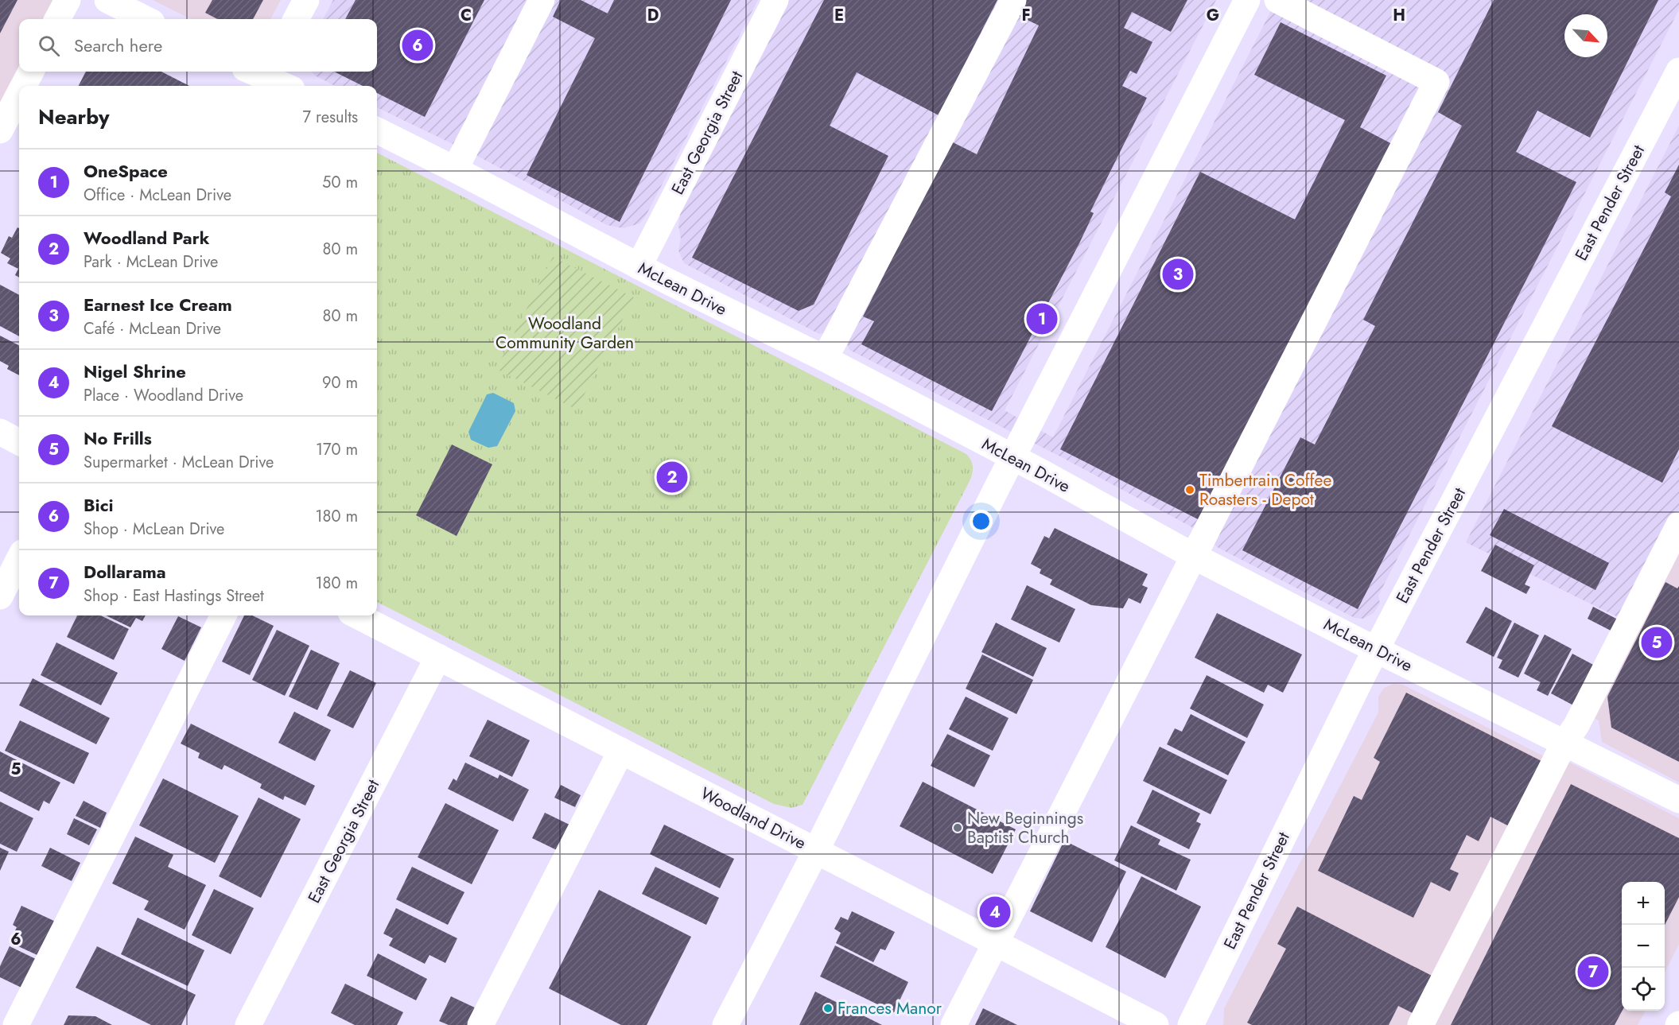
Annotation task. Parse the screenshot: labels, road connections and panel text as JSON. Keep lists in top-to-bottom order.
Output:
{
  "streets": {
    "street": [
      "East Georgia Street",
      "East Pender Street",
      "McLean Drive",
      "Woodland Drive"
    ]
  },
  "crossings": [
    ["East Georgia Street", "McLean Drive"],
    ["East Georgia Street", "Woodland Drive"],
    ["East Pender Street", "McLean Drive"]
  ],
  "parks": ["Woodland Community Garden"],
  "places": ["Timbertrain Coffee Roasters - Depot", "New Beginnings Baptist Church", "Frances Manor"],
  "north": "bottom right",
  "page": {
    "search": "Search here",
    "pins": [
      "6",
      "3",
      "1",
      "2",
      "5",
      "4",
      "7"
    ],
    "heading": ["Nearby", "7 results"],
    "list": [
      {
        "mark": "1",
        "name": "OneSpace",
        "note": "Office · McLean Drive",
        "value": "50 m"
      },
      {
        "mark": "2",
        "name": "Woodland Park",
        "note": "Park · McLean Drive",
        "value": "80 m"
      },
      {
        "mark": "3",
        "name": "Earnest Ice Cream",
        "note": "Café · McLean Drive",
        "value": "80 m"
      },
      {
        "mark": "4",
        "name": "Nigel Shrine",
        "note": "Place · Woodland Drive",
        "value": "90 m"
      },
      {
        "mark": "5",
        "name": "No Frills",
        "note": "Supermarket · McLean Drive",
        "value": "170 m"
      },
      {
        "mark": "6",
        "name": "Bici",
        "note": "Shop · McLean Drive",
        "value": "180 m"
      },
      {
        "mark": "7",
        "name": "Dollarama",
        "note": "Shop · East Hastings Street",
        "value": "180 m"
      }
    ],
    "map_buttons": ["+", "−"]
  },
  "grid": {
    "columns": [
      "C",
      "D",
      "E",
      "F",
      "G",
      "H"
    ],
    "rows": ["5", "6"]
  }
}
